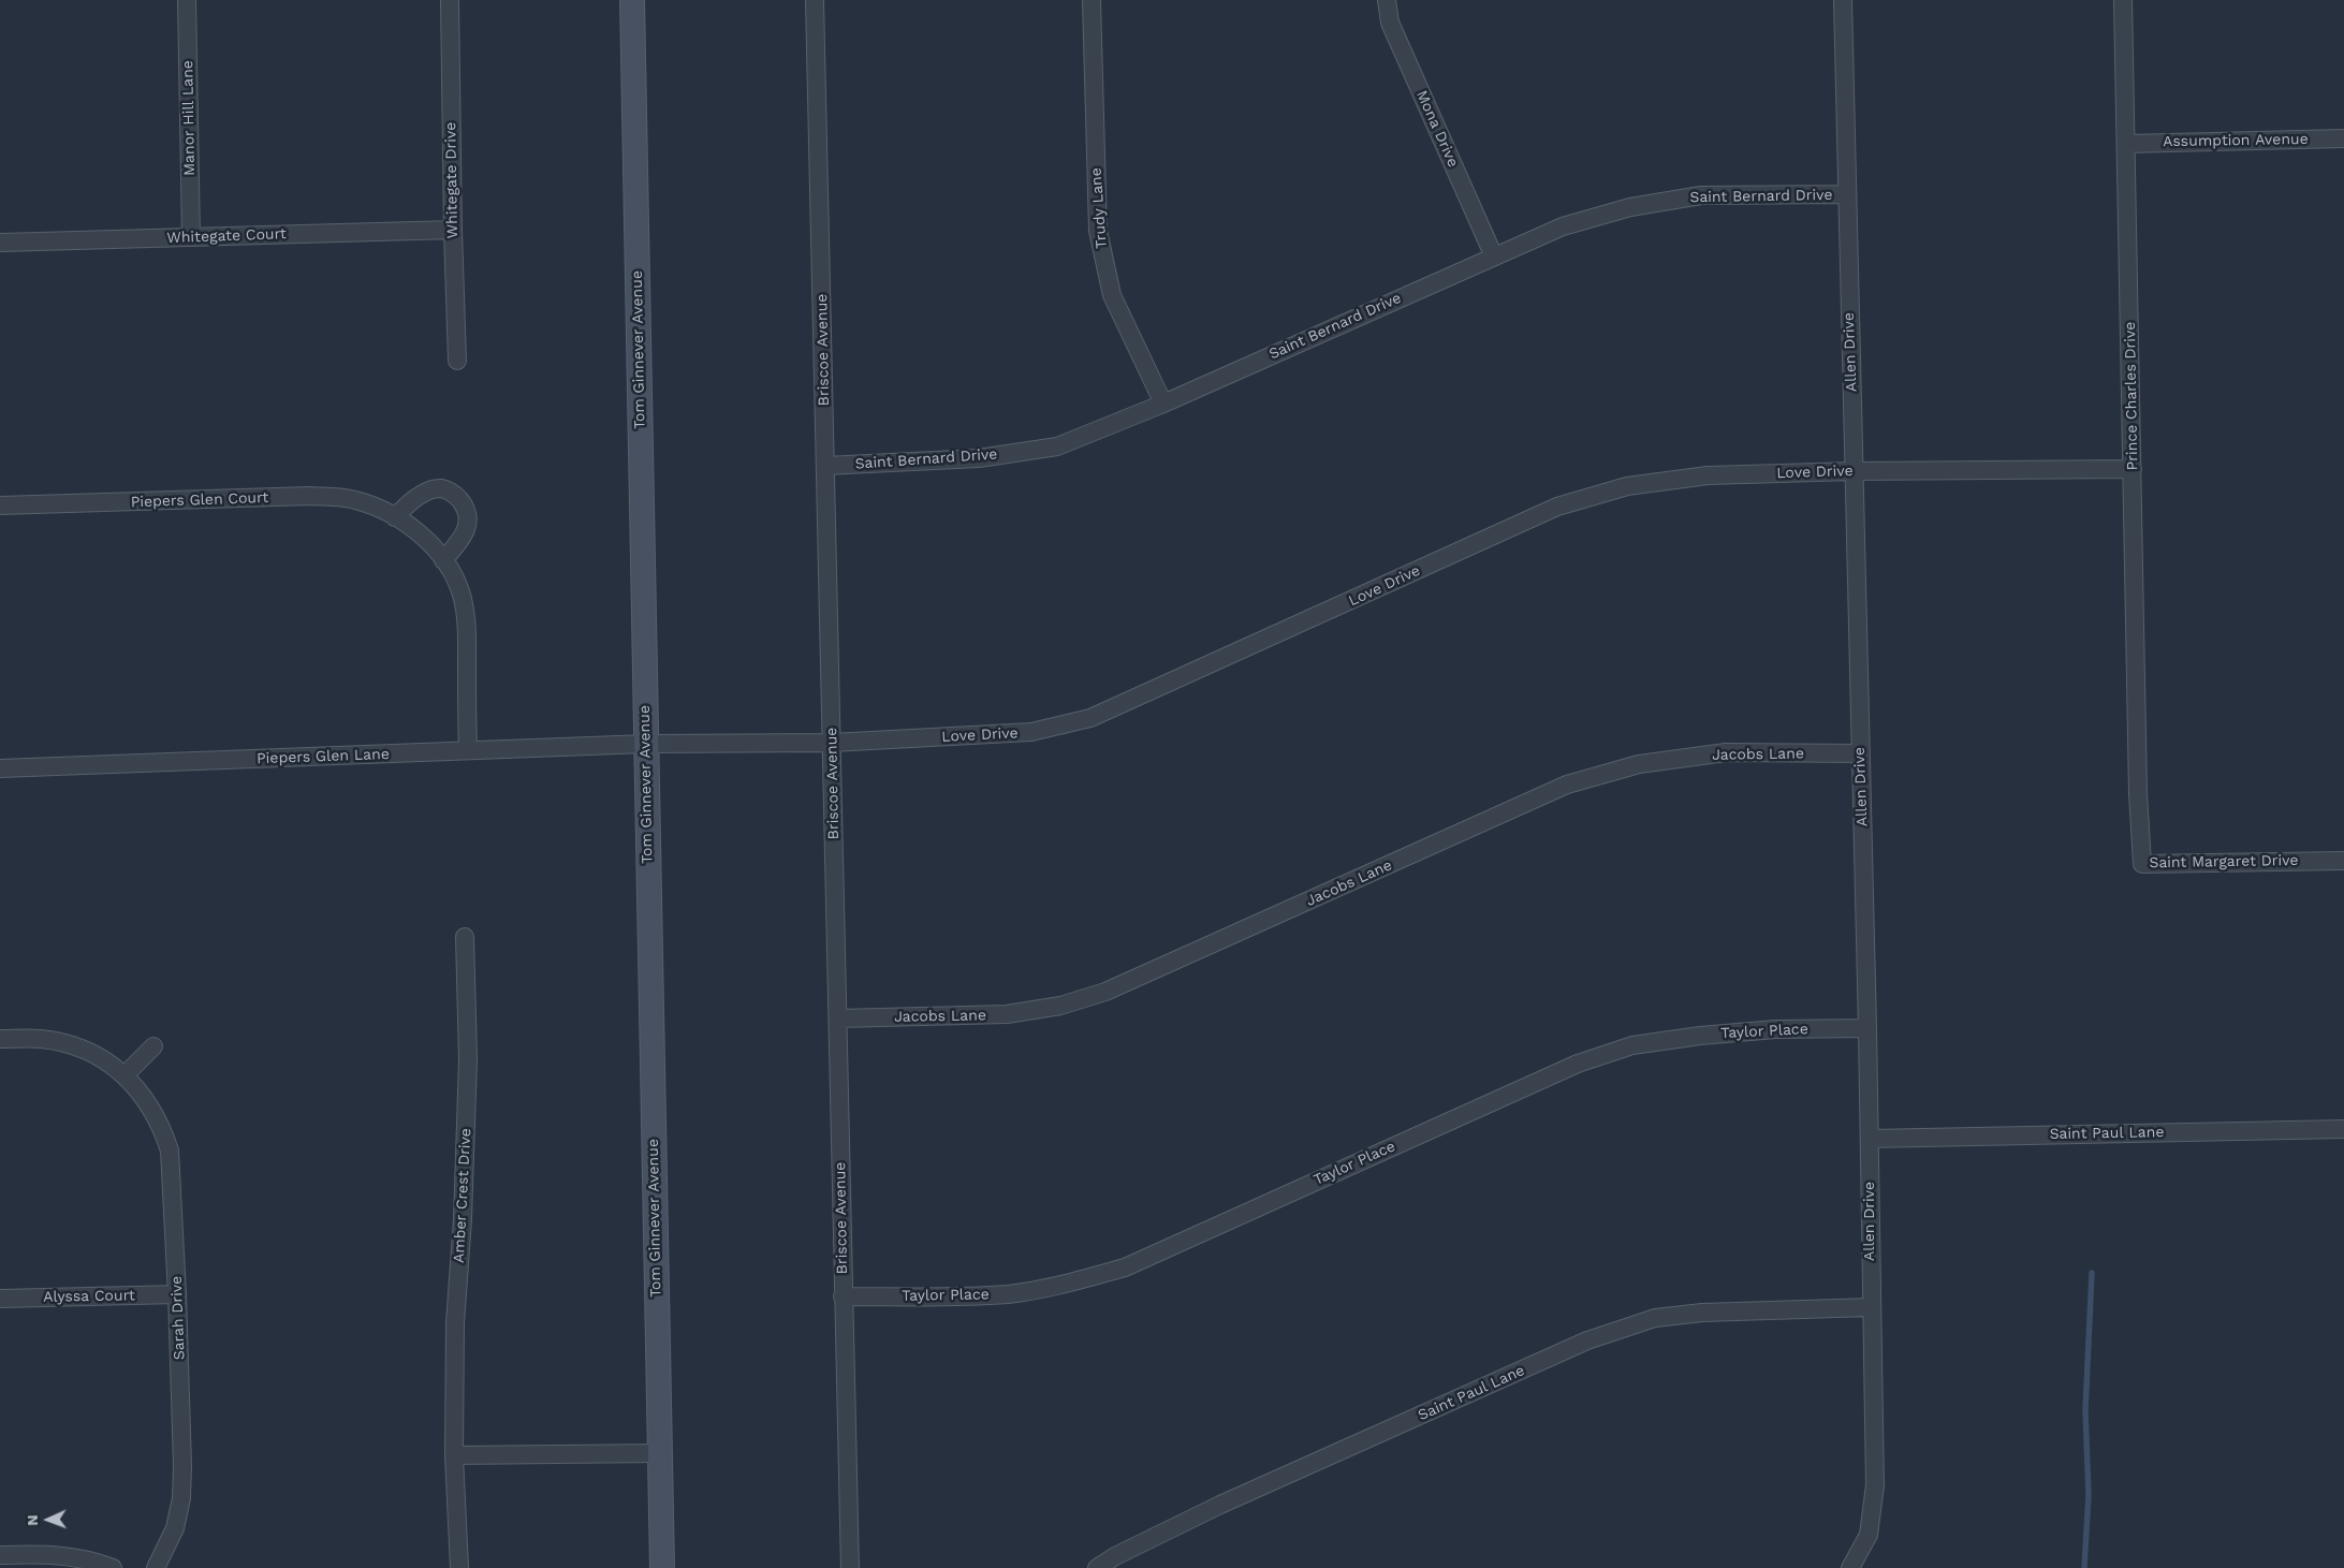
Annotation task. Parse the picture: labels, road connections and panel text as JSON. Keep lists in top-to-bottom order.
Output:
{
  "streets": {
    "main road": ["Tom Ginnever Avenue"],
    "street": [
      "Manor Hill Lane",
      "Mona Drive",
      "Assumption Avenue",
      "Whitegate Drive",
      "Saint Bernard Drive",
      "Trudy Lane",
      "Whitegate Court",
      "Briscoe Avenue",
      "Allen Drive",
      "Prince Charles Drive",
      "Love Drive",
      "Piepers Glen Court",
      "Jacobs Lane",
      "Piepers Glen Lane",
      "Saint Margaret Drive",
      "Taylor Place",
      "Saint Paul Lane",
      "Amber Crest Drive",
      "Alyssa Court",
      "Sarah Drive"
    ]
  },
  "crossings": [
    ["Manor Hill Lane", "Whitegate Court"],
    ["Mona Drive", "Saint Bernard Drive"],
    ["Assumption Avenue", "Prince Charles Drive"],
    ["Whitegate Drive", "Whitegate Court"],
    ["Saint Bernard Drive", "Trudy Lane"],
    ["Saint Bernard Drive", "Briscoe Avenue"],
    ["Saint Bernard Drive", "Allen Drive"],
    ["Tom Ginnever Avenue", "Love Drive"],
    ["Tom Ginnever Avenue", "Piepers Glen Lane"],
    ["Briscoe Avenue", "Love Drive"],
    ["Briscoe Avenue", "Jacobs Lane"],
    ["Briscoe Avenue", "Taylor Place"],
    ["Allen Drive", "Love Drive"],
    ["Allen Drive", "Jacobs Lane"],
    ["Allen Drive", "Taylor Place"],
    ["Allen Drive", "Saint Paul Lane"],
    ["Prince Charles Drive", "Love Drive"],
    ["Prince Charles Drive", "Saint Margaret Drive"],
    ["Love Drive", "Piepers Glen Lane"],
    ["Piepers Glen Court", "Piepers Glen Lane"],
    ["Alyssa Court", "Sarah Drive"]
  ],
  "north": "left"
}
